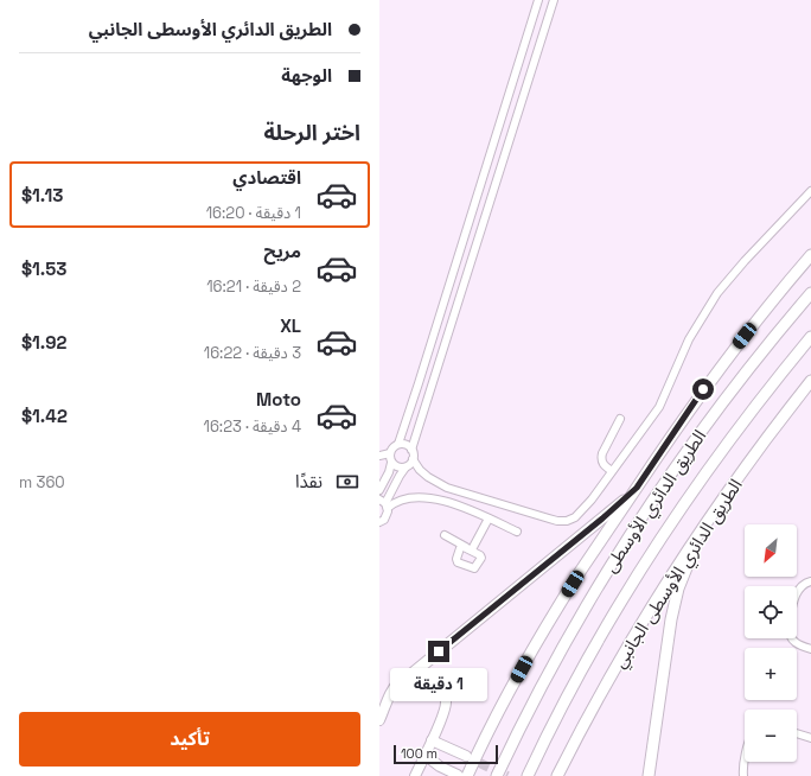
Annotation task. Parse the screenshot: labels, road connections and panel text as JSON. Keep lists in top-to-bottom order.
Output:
{
  "streets": {
    "highway": ["الطريق الدائري الأوسطى", "الطريق الدائري الأوسطى الجانبي"]
  },
  "scale_bar": "100 m",
  "north": "bottom left",
  "page": {
    "banner": ["الطريق الدائري الأوسطى الجانبي", "الوجهة"],
    "heading": "اختر الرحلة",
    "list": [
      {
        "name": "اقتصادي",
        "note": "1 دقيقة · 16:20",
        "value": "$1.13"
      },
      {
        "name": "مريح",
        "note": "2 دقيقة · 16:21",
        "value": "$1.53"
      },
      {
        "name": "XL",
        "note": "3 دقيقة · 16:22",
        "value": "$1.92"
      },
      {
        "name": "Moto",
        "note": "4 دقيقة · 16:23",
        "value": "$1.42"
      }
    ],
    "pay": ["نقدًا", "360 m"],
    "map_buttons": ["+", "−"],
    "bubble": "1 دقيقة",
    "buttons": "تأكيد",
    "scale": "100 m"
  }
}
